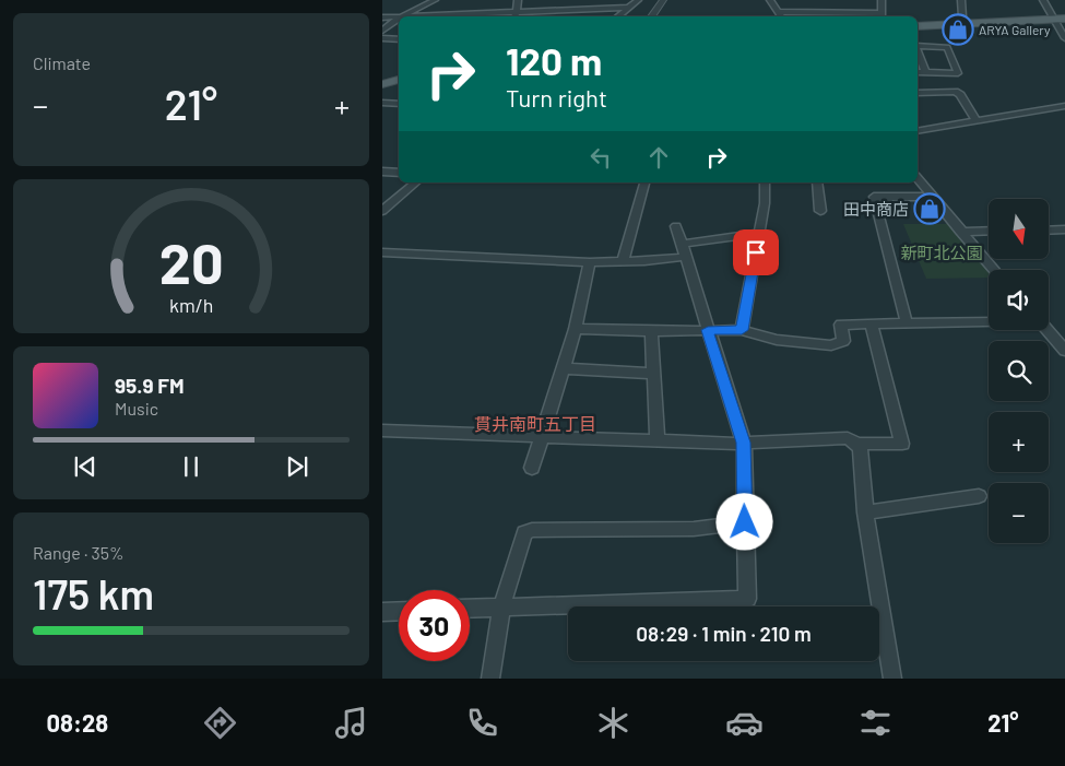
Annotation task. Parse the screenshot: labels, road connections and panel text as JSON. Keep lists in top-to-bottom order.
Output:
{
  "districts": ["貫井南町五丁目"],
  "parks": ["新町北公園"],
  "places": {
    "shop": ["ARYA Gallery", "田中商店"]
  },
  "north": "bottom",
  "page": {
    "tile": [
      "Climate",
      ["Range · 35%", "175 km"]
    ],
    "turn": ["120 m", "Turn right"],
    "heat": ["−", "21°", "+"],
    "map_buttons": ["+", "−"],
    "song": ["95.9 FM", "Music"],
    "limit": "30",
    "trip": "08:29 · 1 min · 210 m",
    "tabs": ["08:28", "21°"],
    "gauge": ["20", "km/h"]
  }
}
